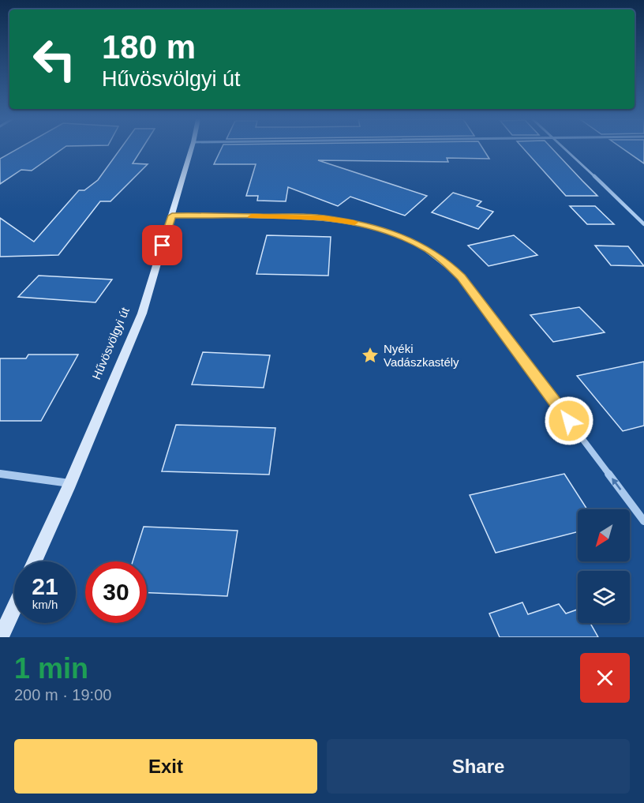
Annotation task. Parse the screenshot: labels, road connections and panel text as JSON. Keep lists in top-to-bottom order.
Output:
{
  "streets": {
    "main road": ["Hűvösvölgyi út"]
  },
  "places": {
    "place": ["Nyéki Vadászkastély"]
  },
  "north": "bottom left",
  "page": {
    "turn": ["180 m", "Hűvösvölgyi út"],
    "speed": "21 km/h",
    "limit": "30",
    "heading": ["1 min", "200 m · 19:00"],
    "buttons": ["Exit", "Share"]
  }
}
